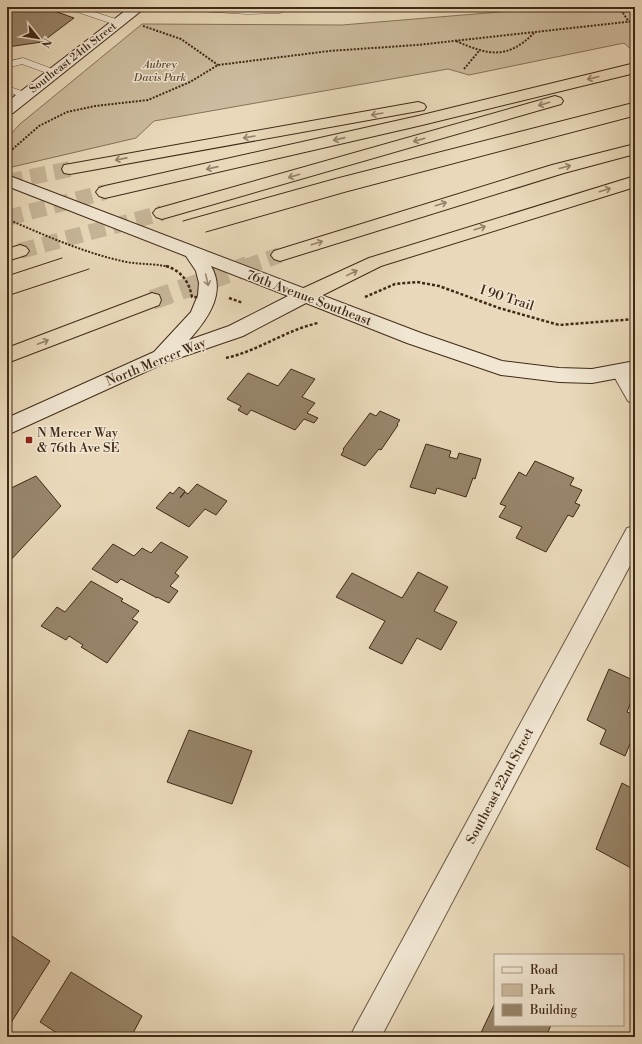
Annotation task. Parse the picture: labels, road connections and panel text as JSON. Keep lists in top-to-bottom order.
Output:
{
  "streets": {
    "street": [
      "Southeast 24th Street",
      "76th Avenue Southeast",
      "North Mercer Way",
      "Southeast 22nd Street"
    ],
    "path": ["I 90 Trail"]
  },
  "crossings": [
    ["76th Avenue Southeast", "North Mercer Way"]
  ],
  "parks": ["Aubrey Davis Park"],
  "places": {
    "transit": ["N Mercer Way & 76th Ave SE"]
  },
  "legend": ["Road", "Park", "Building"],
  "north": "bottom right"
}
